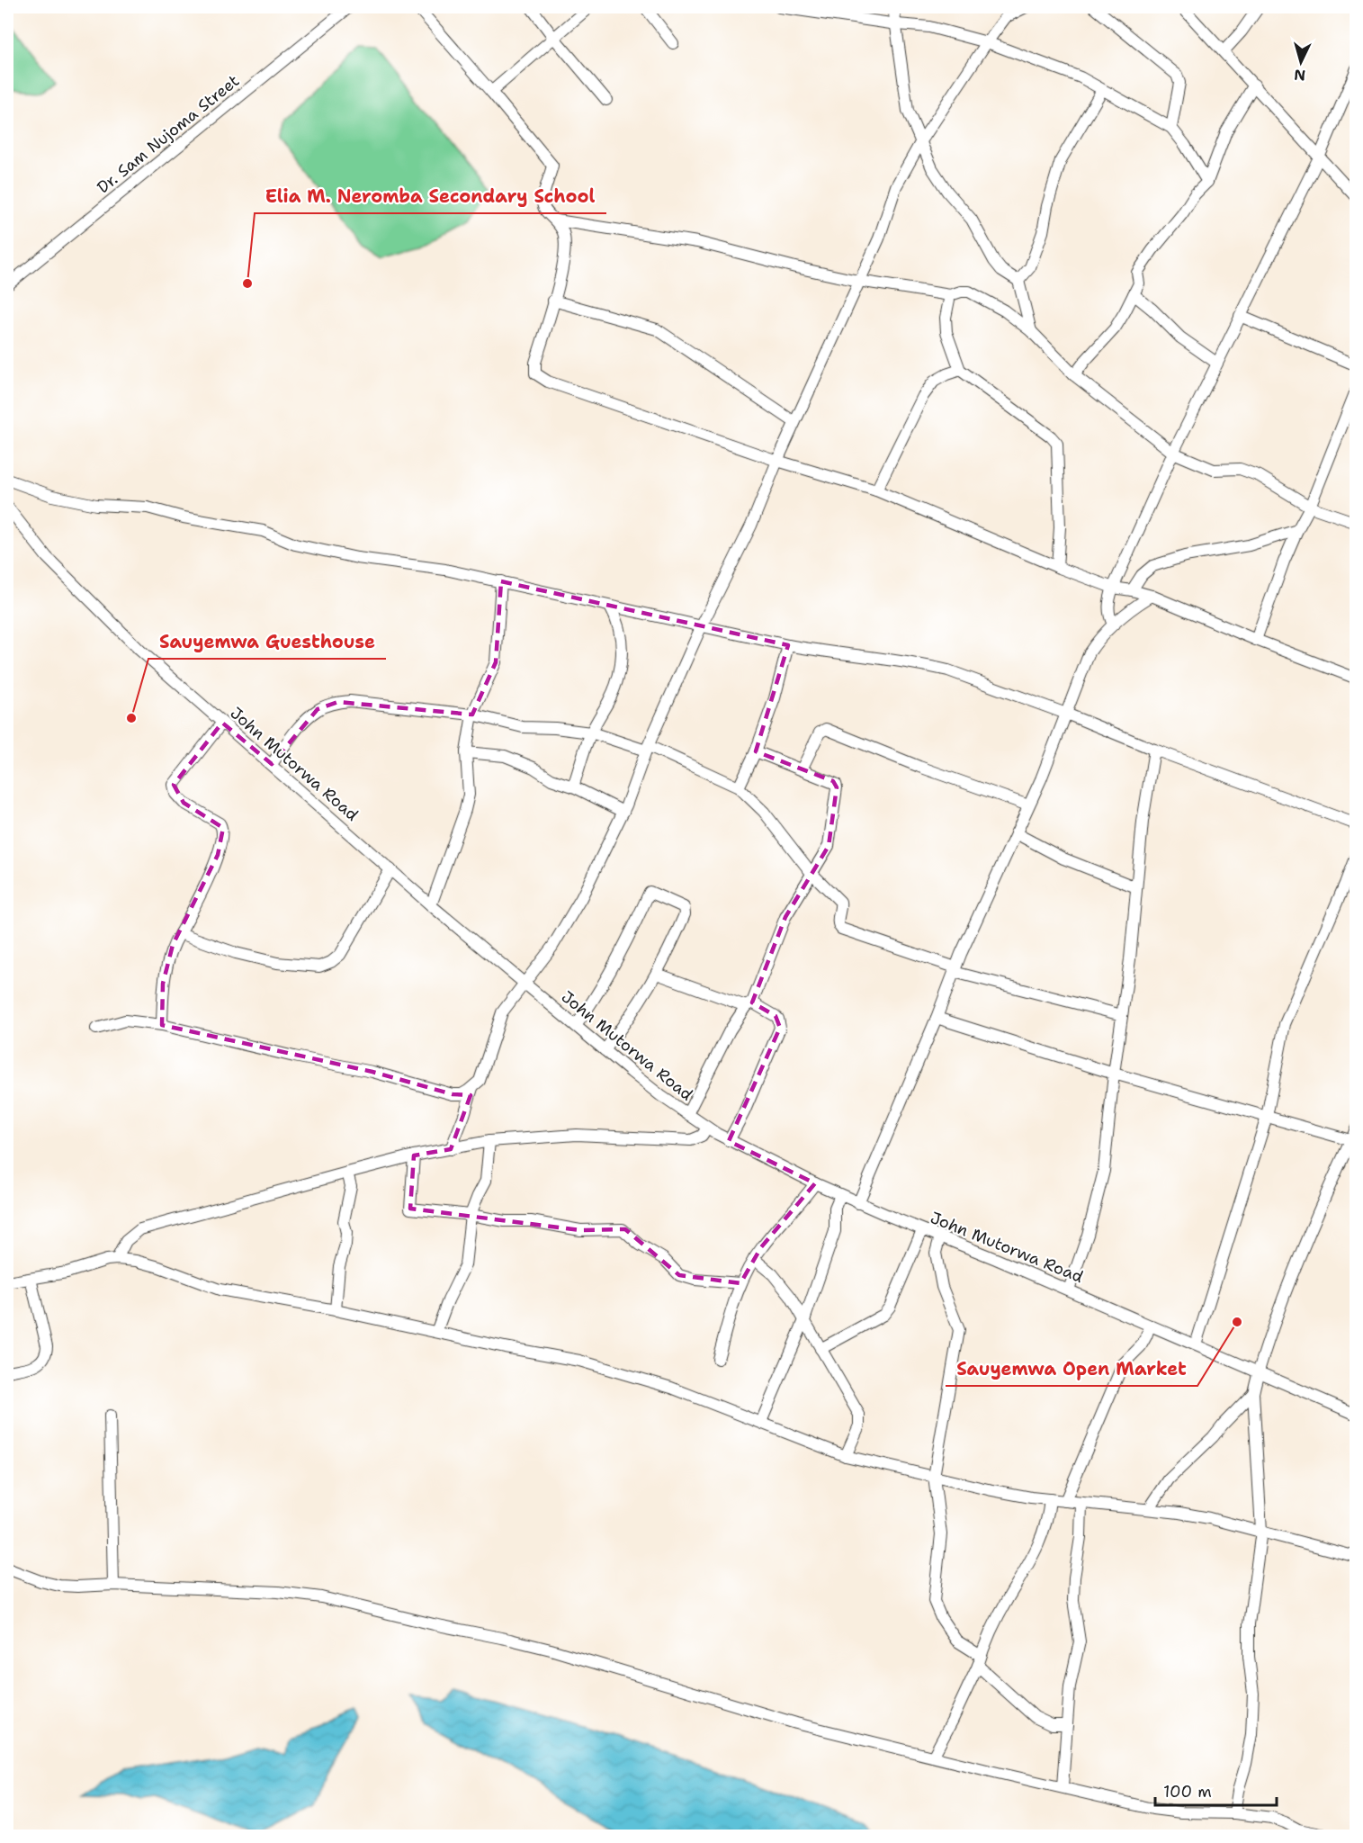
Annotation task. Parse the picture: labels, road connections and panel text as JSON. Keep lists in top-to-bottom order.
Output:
{
  "streets": {
    "street": ["Dr. Sam Nujoma Street", "John Mutorwa Road"]
  },
  "places": ["Elia M. Neromba Secondary School", "Sauyemwa Guesthouse", "Sauyemwa Open Market"],
  "scale_bar": "100 m",
  "north": "bottom"
}
